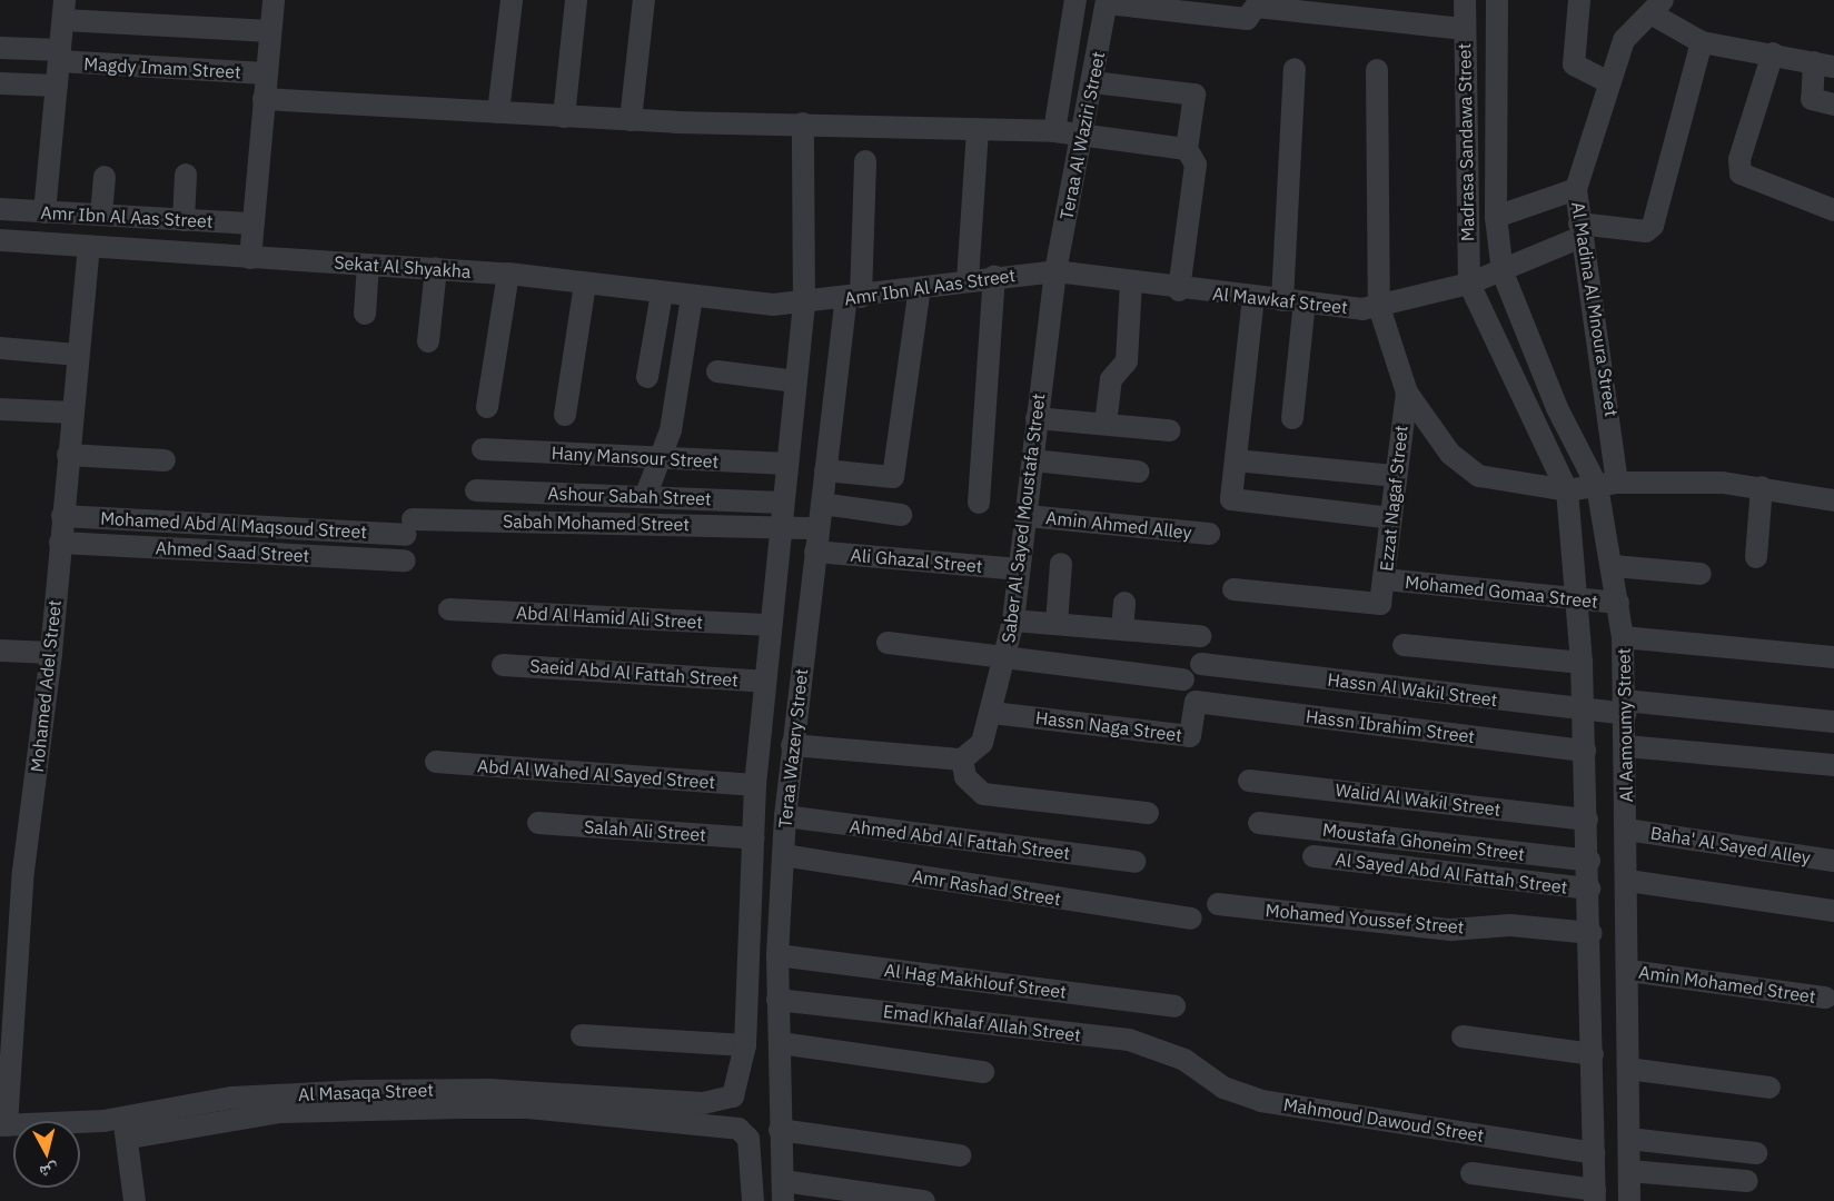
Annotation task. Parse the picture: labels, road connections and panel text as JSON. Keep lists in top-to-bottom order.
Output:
{
  "streets": {
    "street": [
      "Magdy Imam Street",
      "Teraa Al Waziri Street",
      "Madrasa Sandawa Street",
      "Amr Ibn Al Aas Street",
      "Sekat Al Shyakha",
      "Al Mawkaf Street",
      "Al Madina Al Mnoura Street",
      "Hany Mansour Street",
      "Ashour Sabah Street",
      "Ezzat Nagaf Street",
      "Saber Al Sayed Moustafa Street",
      "Sabah Mohamed Street",
      "Mohamed Abd Al Maqsoud Street",
      "Amin Ahmed Alley",
      "Ahmed Saad Street",
      "Ali Ghazal Street",
      "Mohamed Gomaa Street",
      "Abd Al Hamid Ali Street",
      "Saeid Abd Al Fattah Street",
      "Mohamed Adel Street",
      "Hassn Al Wakil Street",
      "Al Aamoumy Street",
      "Hassn Naga Street",
      "Hassn Ibrahim Street",
      "Teraa Wazery Street",
      "Abd Al Wahed Al Sayed Street",
      "Walid Al Wakil Street",
      "Salah Ali Street",
      "Ahmed Abd Al Fattah Street",
      "Moustafa Ghoneim Street",
      "Baha' Al Sayed Alley",
      "Al Sayed Abd Al Fattah Street",
      "Amr Rashad Street",
      "Mohamed Youssef Street",
      "Al Hag Makhlouf Street",
      "Amin Mohamed Street",
      "Emad Khalaf Allah Street",
      "Al Masaqa Street",
      "Mahmoud Dawoud Street"
    ]
  },
  "crossings": [
    ["Teraa Al Waziri Street", "Amr Ibn Al Aas Street"],
    ["Teraa Al Waziri Street", "Al Mawkaf Street"],
    ["Teraa Al Waziri Street", "Saber Al Sayed Moustafa Street"],
    ["Madrasa Sandawa Street", "Al Mawkaf Street"],
    ["Madrasa Sandawa Street", "Al Aamoumy Street"],
    ["Amr Ibn Al Aas Street", "Sekat Al Shyakha"],
    ["Amr Ibn Al Aas Street", "Al Mawkaf Street"],
    ["Amr Ibn Al Aas Street", "Saber Al Sayed Moustafa Street"],
    ["Amr Ibn Al Aas Street", "Mohamed Adel Street"],
    ["Amr Ibn Al Aas Street", "Teraa Wazery Street"],
    ["Sekat Al Shyakha", "Mohamed Adel Street"],
    ["Sekat Al Shyakha", "Teraa Wazery Street"],
    ["Al Mawkaf Street", "Al Madina Al Mnoura Street"],
    ["Al Mawkaf Street", "Saber Al Sayed Moustafa Street"],
    ["Al Mawkaf Street", "Al Aamoumy Street"],
    ["Al Madina Al Mnoura Street", "Al Aamoumy Street"],
    ["Hany Mansour Street", "Teraa Wazery Street"],
    ["Ashour Sabah Street", "Teraa Wazery Street"],
    ["Ezzat Nagaf Street", "Mohamed Gomaa Street"],
    ["Saber Al Sayed Moustafa Street", "Amin Ahmed Alley"],
    ["Saber Al Sayed Moustafa Street", "Ali Ghazal Street"],
    ["Saber Al Sayed Moustafa Street", "Hassn Naga Street"],
    ["Sabah Mohamed Street", "Mohamed Abd Al Maqsoud Street"],
    ["Sabah Mohamed Street", "Teraa Wazery Street"],
    ["Mohamed Abd Al Maqsoud Street", "Mohamed Adel Street"],
    ["Ahmed Saad Street", "Mohamed Adel Street"],
    ["Ali Ghazal Street", "Teraa Wazery Street"],
    ["Mohamed Gomaa Street", "Al Aamoumy Street"],
    ["Abd Al Hamid Ali Street", "Teraa Wazery Street"],
    ["Saeid Abd Al Fattah Street", "Teraa Wazery Street"],
    ["Mohamed Adel Street", "Al Masaqa Street"],
    ["Hassn Al Wakil Street", "Al Aamoumy Street"],
    ["Al Aamoumy Street", "Baha' Al Sayed Alley"],
    ["Al Aamoumy Street", "Al Sayed Abd Al Fattah Street"],
    ["Al Aamoumy Street", "Amin Mohamed Street"],
    ["Hassn Naga Street", "Hassn Ibrahim Street"],
    ["Teraa Wazery Street", "Abd Al Wahed Al Sayed Street"],
    ["Teraa Wazery Street", "Salah Ali Street"],
    ["Teraa Wazery Street", "Ahmed Abd Al Fattah Street"],
    ["Teraa Wazery Street", "Amr Rashad Street"],
    ["Teraa Wazery Street", "Al Hag Makhlouf Street"],
    ["Teraa Wazery Street", "Emad Khalaf Allah Street"],
    ["Teraa Wazery Street", "Al Masaqa Street"],
    ["Emad Khalaf Allah Street", "Mahmoud Dawoud Street"]
  ],
  "north": "bottom"
}
